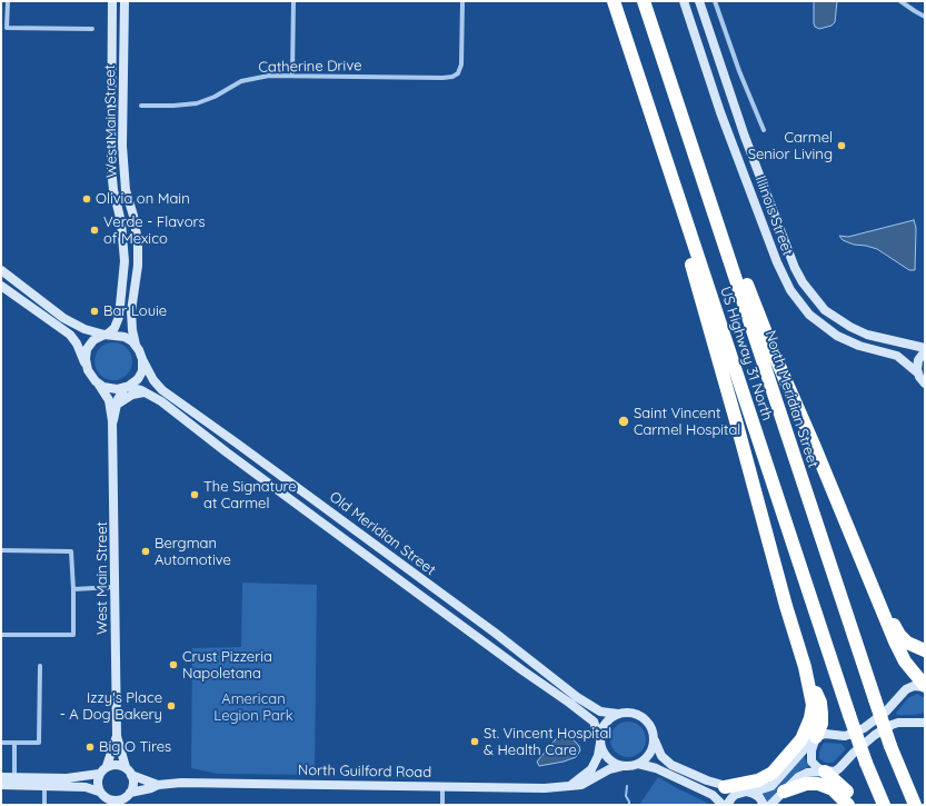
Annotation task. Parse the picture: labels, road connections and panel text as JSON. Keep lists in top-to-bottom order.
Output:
{
  "streets": {
    "highway": ["US Highway 31 North", "North Meridian Street"],
    "main road": [
      "West Main Street",
      "Illinois Street",
      "Old Meridian Street",
      "North Guilford Road"
    ],
    "street": ["Catherine Drive"]
  },
  "crossings": [
    ["West Main Street", "Old Meridian Street"],
    ["West Main Street", "North Guilford Road"],
    ["Old Meridian Street", "North Guilford Road"]
  ],
  "parks": ["American Legion Park"],
  "places": [
    "Carmel Senior Living",
    "Olivia on Main",
    "Verde - Flavors of Mexico",
    "Bar Louie",
    "Saint Vincent Carmel Hospital",
    "The Signature at Carmel",
    "Bergman Automotive",
    "Crust Pizzeria Napoletana",
    "Izzy's Place - A Dog Bakery",
    "St. Vincent Hospital & Health Care",
    "Big O Tires"
  ]
}
